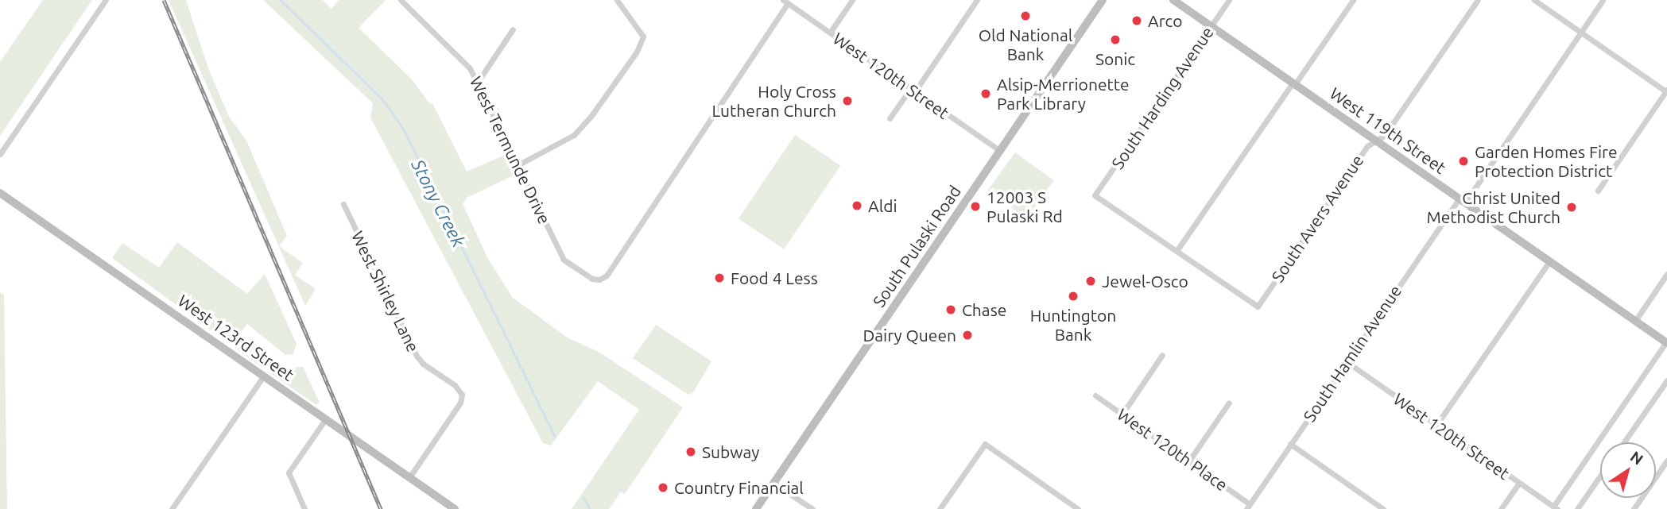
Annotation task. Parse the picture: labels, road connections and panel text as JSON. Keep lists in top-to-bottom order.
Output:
{
  "streets": {
    "street": [
      "West 120th Street",
      "South Harding Avenue",
      "West 119th Street",
      "West Termunde Drive",
      "South Avers Avenue",
      "South Pulaski Road",
      "West Shirley Lane",
      "West 123rd Street",
      "South Hamlin Avenue",
      "West 120th Place"
    ]
  },
  "crossings": [
    ["West 120th Street", "West Termunde Drive"],
    ["West 120th Street", "South Pulaski Road"],
    ["West 120th Street", "South Hamlin Avenue"],
    ["South Harding Avenue", "West 119th Street"],
    ["South Harding Avenue", "South Avers Avenue"],
    ["West 119th Street", "South Avers Avenue"],
    ["West 119th Street", "South Hamlin Avenue"],
    ["West Shirley Lane", "West 123rd Street"],
    ["South Hamlin Avenue", "West 120th Place"]
  ],
  "water": ["Stony Creek"],
  "places": [
    "Old National Bank",
    "Arco",
    "Sonic",
    "Alsip-Merrionette Park Library",
    "Holy Cross Lutheran Church",
    "Garden Homes Fire Protection District",
    "Aldi",
    "12003 S Pulaski Rd",
    "Christ United Methodist Church",
    "Food 4 Less",
    "Jewel-Osco",
    "Huntington Bank",
    "Chase",
    "Dairy Queen",
    "Subway",
    "Country Financial"
  ],
  "north": "top right"
}
